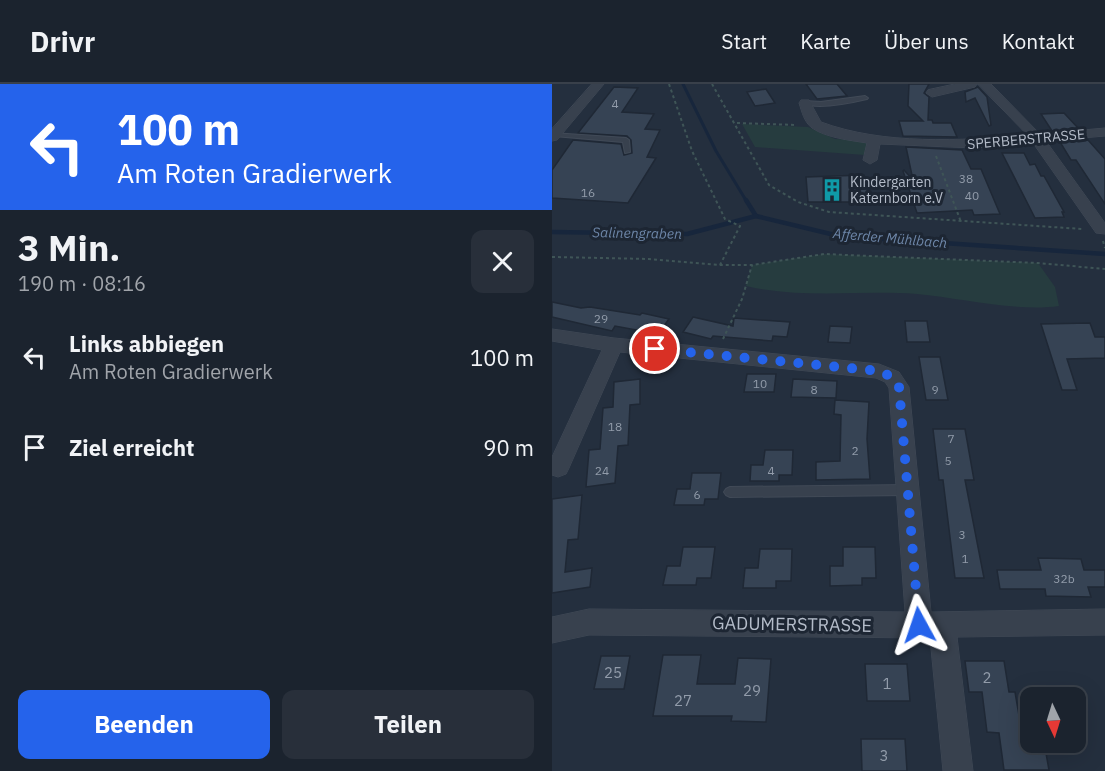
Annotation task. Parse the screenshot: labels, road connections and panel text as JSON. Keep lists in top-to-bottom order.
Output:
{
  "streets": {
    "street": ["SPERBERSTRASSE", "GADUMERSTRASSE"]
  },
  "water": ["Salinengraben", "Afferder Mühlbach"],
  "places": {
    "building": ["Kindergarten Katernborn e.V"]
  },
  "house_numbers": [
    "4",
    "38",
    "16",
    "40",
    "29",
    "10",
    "8",
    "9",
    "18",
    "7",
    "2",
    "5",
    "24",
    "4",
    "6",
    "3",
    "1",
    "32b",
    "25",
    "2",
    "1",
    "29",
    "27",
    "3"
  ],
  "north": "bottom",
  "page": {
    "header": "Drivr",
    "nav": [
      "Start",
      "Karte",
      "Über uns",
      "Kontakt"
    ],
    "turn": ["100 m", "Am Roten Gradierwerk"],
    "heading": ["3 Min.", "190 m · 08:16"],
    "list": [
      {
        "name": "Links abbiegen",
        "note": "Am Roten Gradierwerk",
        "value": "100 m"
      },
      {
        "name": "Ziel erreicht",
        "value": "90 m"
      }
    ],
    "buttons": ["Beenden", "Teilen"]
  }
}
